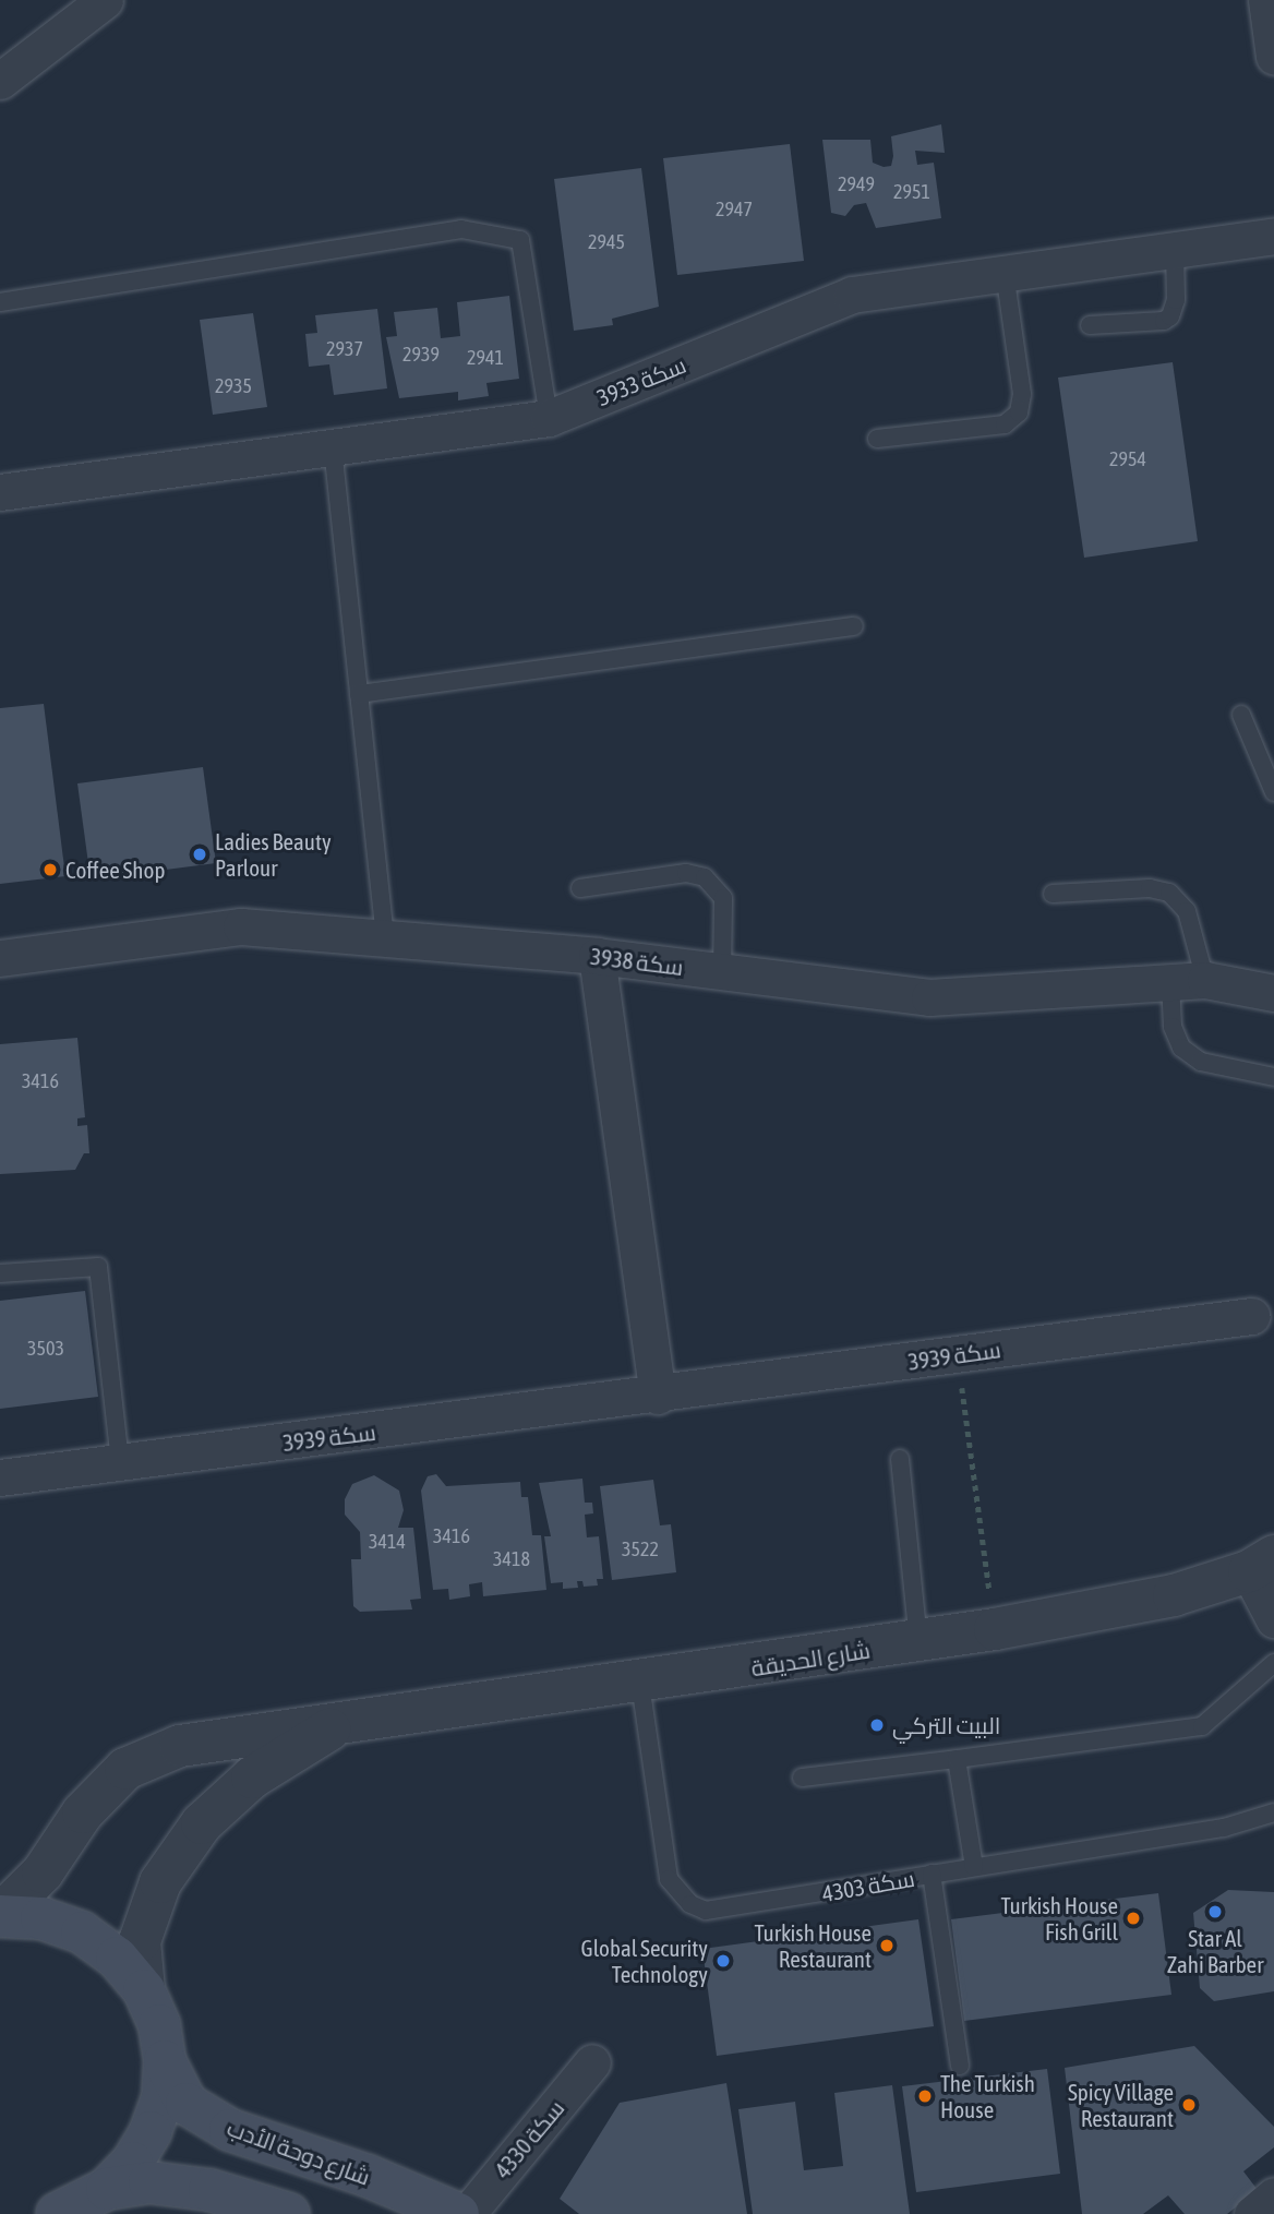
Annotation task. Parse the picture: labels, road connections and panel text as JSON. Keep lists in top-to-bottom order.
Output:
{
  "streets": {
    "main road": ["شارع دوحة الأدب"],
    "street": [
      "سكة 3933",
      "سكة 3938",
      "سكة 3939",
      "شارع الحديقة",
      "سكة 4330"
    ],
    "lane": ["سكة 4303"]
  },
  "crossings": [
    ["شارع الحديقة", "سكة 4303"]
  ],
  "places": [
    "Ladies Beauty Parlour",
    "Coffee Shop",
    "البيت التركي",
    "Star Al Zahi Barber",
    "Turkish House Fish Grill",
    "Turkish House Restaurant",
    "Global Security Technology",
    "The Turkish House",
    "Spicy Village Restaurant"
  ],
  "house_numbers": [
    "2949",
    "2951",
    "2947",
    "2945",
    "2937",
    "2939",
    "2941",
    "2935",
    "2954",
    "3416",
    "3503",
    "3416",
    "3414",
    "3522",
    "3418"
  ]
}
